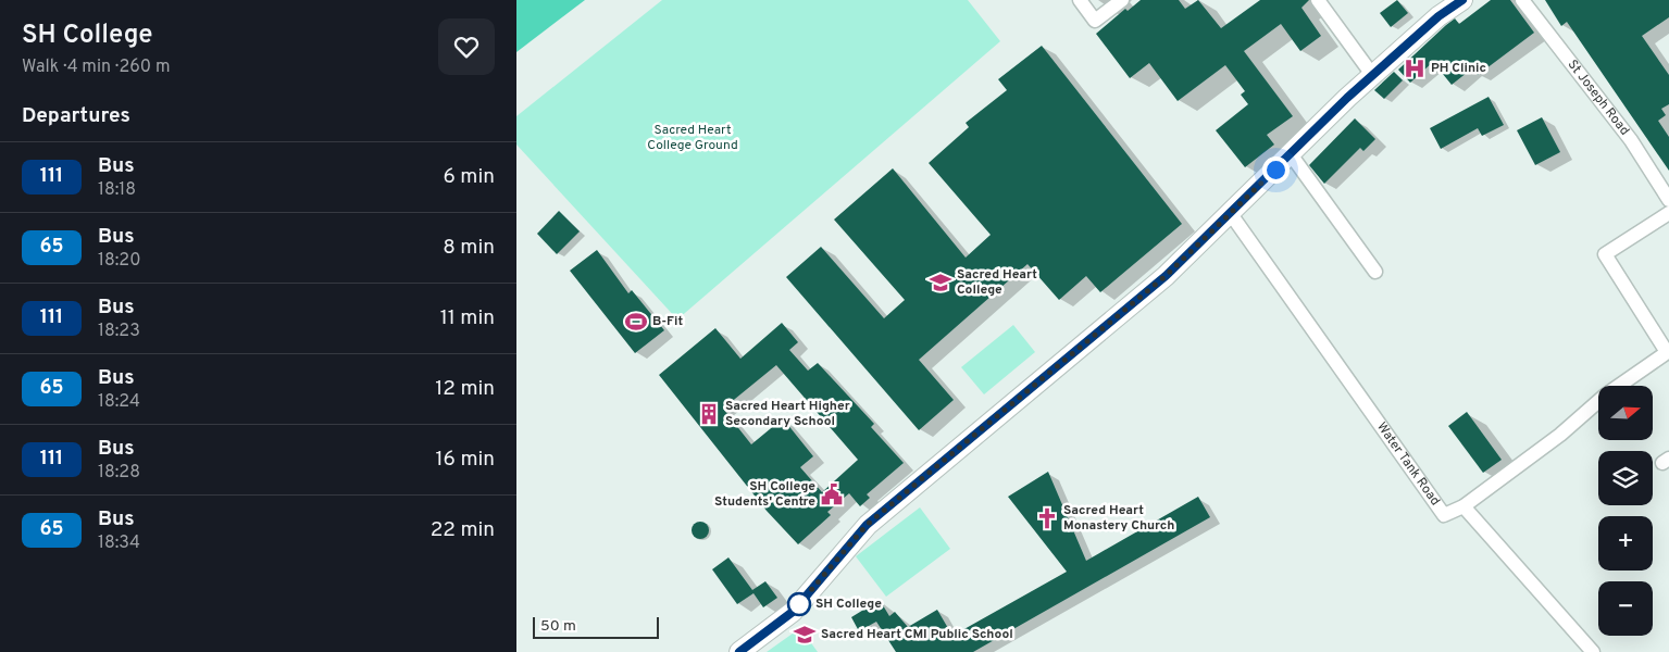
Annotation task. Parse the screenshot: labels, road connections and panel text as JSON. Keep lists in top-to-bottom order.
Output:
{
  "streets": {
    "street": ["St Joseph Road", "Water Tank Road"]
  },
  "parks": ["Sacred Heart College Ground"],
  "places": {
    "hospital": ["PH Clinic"],
    "school or university": ["Sacred Heart College", "Sacred Heart CMI Public School"],
    "sports": ["B-Fit"],
    "building": ["Sacred Heart Higher Secondary School"],
    "public building": ["SH College Students' Centre"],
    "church": ["Sacred Heart Monastery Church"],
    "other": ["SH College"]
  },
  "lines": ["bus line 111"],
  "scale_bar": "50 m",
  "north": "right",
  "page": {
    "heading": [
      ["SH College", "Walk · 4 min · 260 m"],
      "Departures"
    ],
    "list": [
      {
        "mark": "111",
        "name": "Bus",
        "note": "18:18",
        "value": "6 min"
      },
      {
        "mark": "65",
        "name": "Bus",
        "note": "18:20",
        "value": "8 min"
      },
      {
        "mark": "111",
        "name": "Bus",
        "note": "18:23",
        "value": "11 min"
      },
      {
        "mark": "65",
        "name": "Bus",
        "note": "18:24",
        "value": "12 min"
      },
      {
        "mark": "111",
        "name": "Bus",
        "note": "18:28",
        "value": "16 min"
      },
      {
        "mark": "65",
        "name": "Bus",
        "note": "18:34",
        "value": "22 min"
      }
    ],
    "map_buttons": ["+", "−"],
    "scale": "50 m"
  }
}
